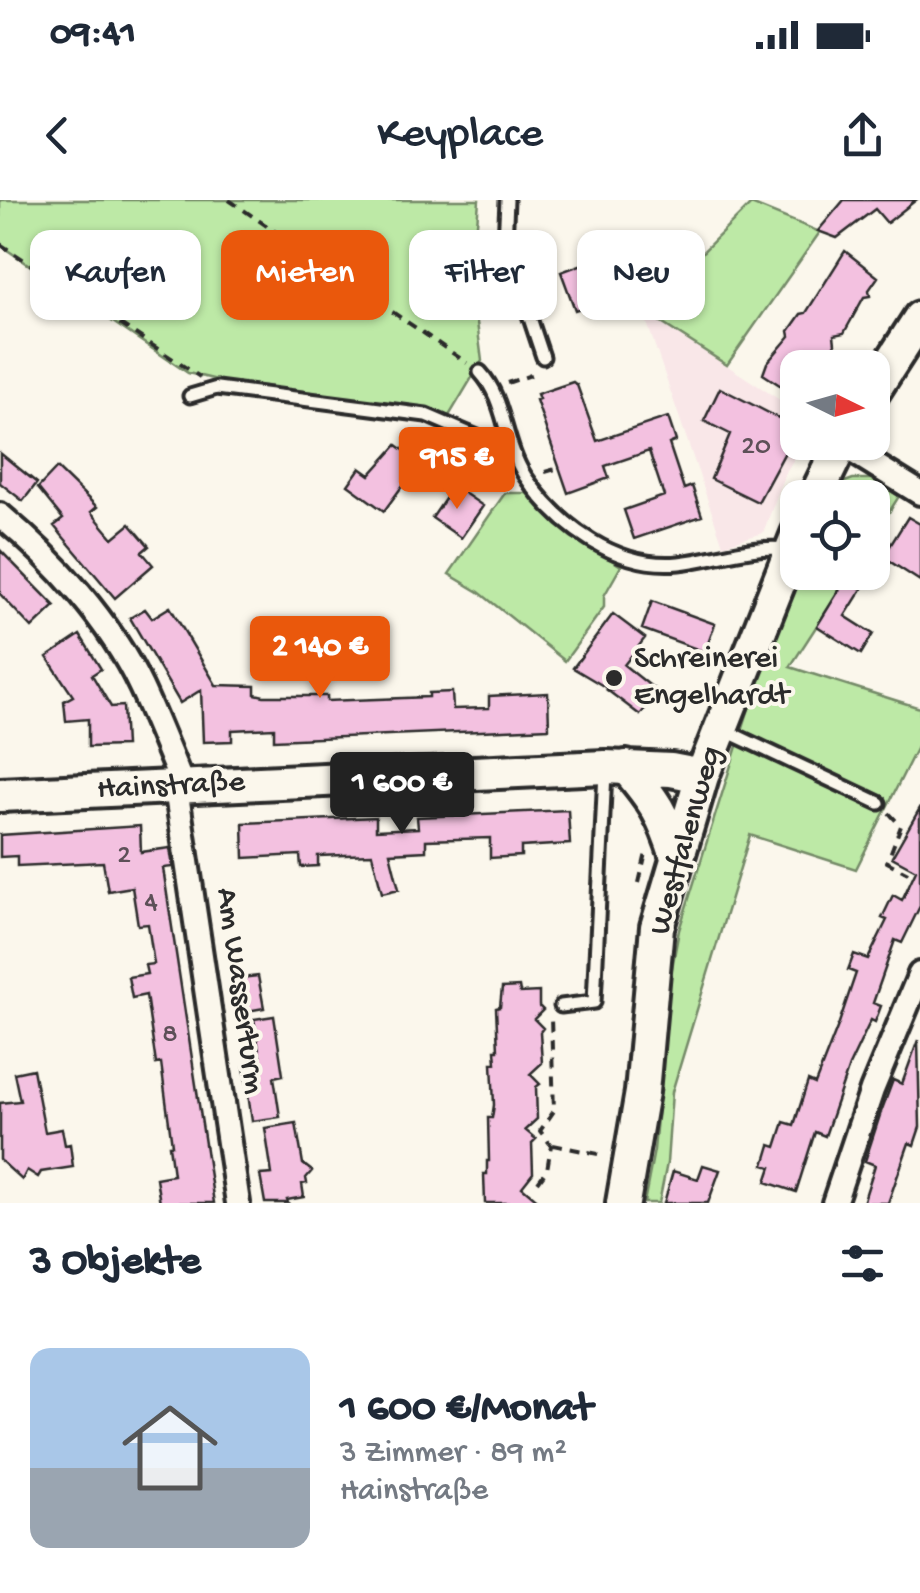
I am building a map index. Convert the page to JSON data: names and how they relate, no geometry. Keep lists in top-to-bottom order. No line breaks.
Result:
{"streets":{"street":["Hainstraße","Westfalenweg","Am Wasserturm"]},"crossings":[["Hainstraße","Westfalenweg"],["Hainstraße","Am Wasserturm"]],"places":["Schreinerei Engelhardt"],"house_numbers":["20","2","4","8"],"north":"right","page":{"status":"09:41","header":"Keyplace","chip":["Kaufen","Mieten","Filter","Neu"],"price":["915 €","2 140 €","1 600 €"],"heading":"3 Objekte","list":[{"name":"1 600 €/Monat","note":"3 Zimmer · 89 m² · Hainstraße"}]}}
